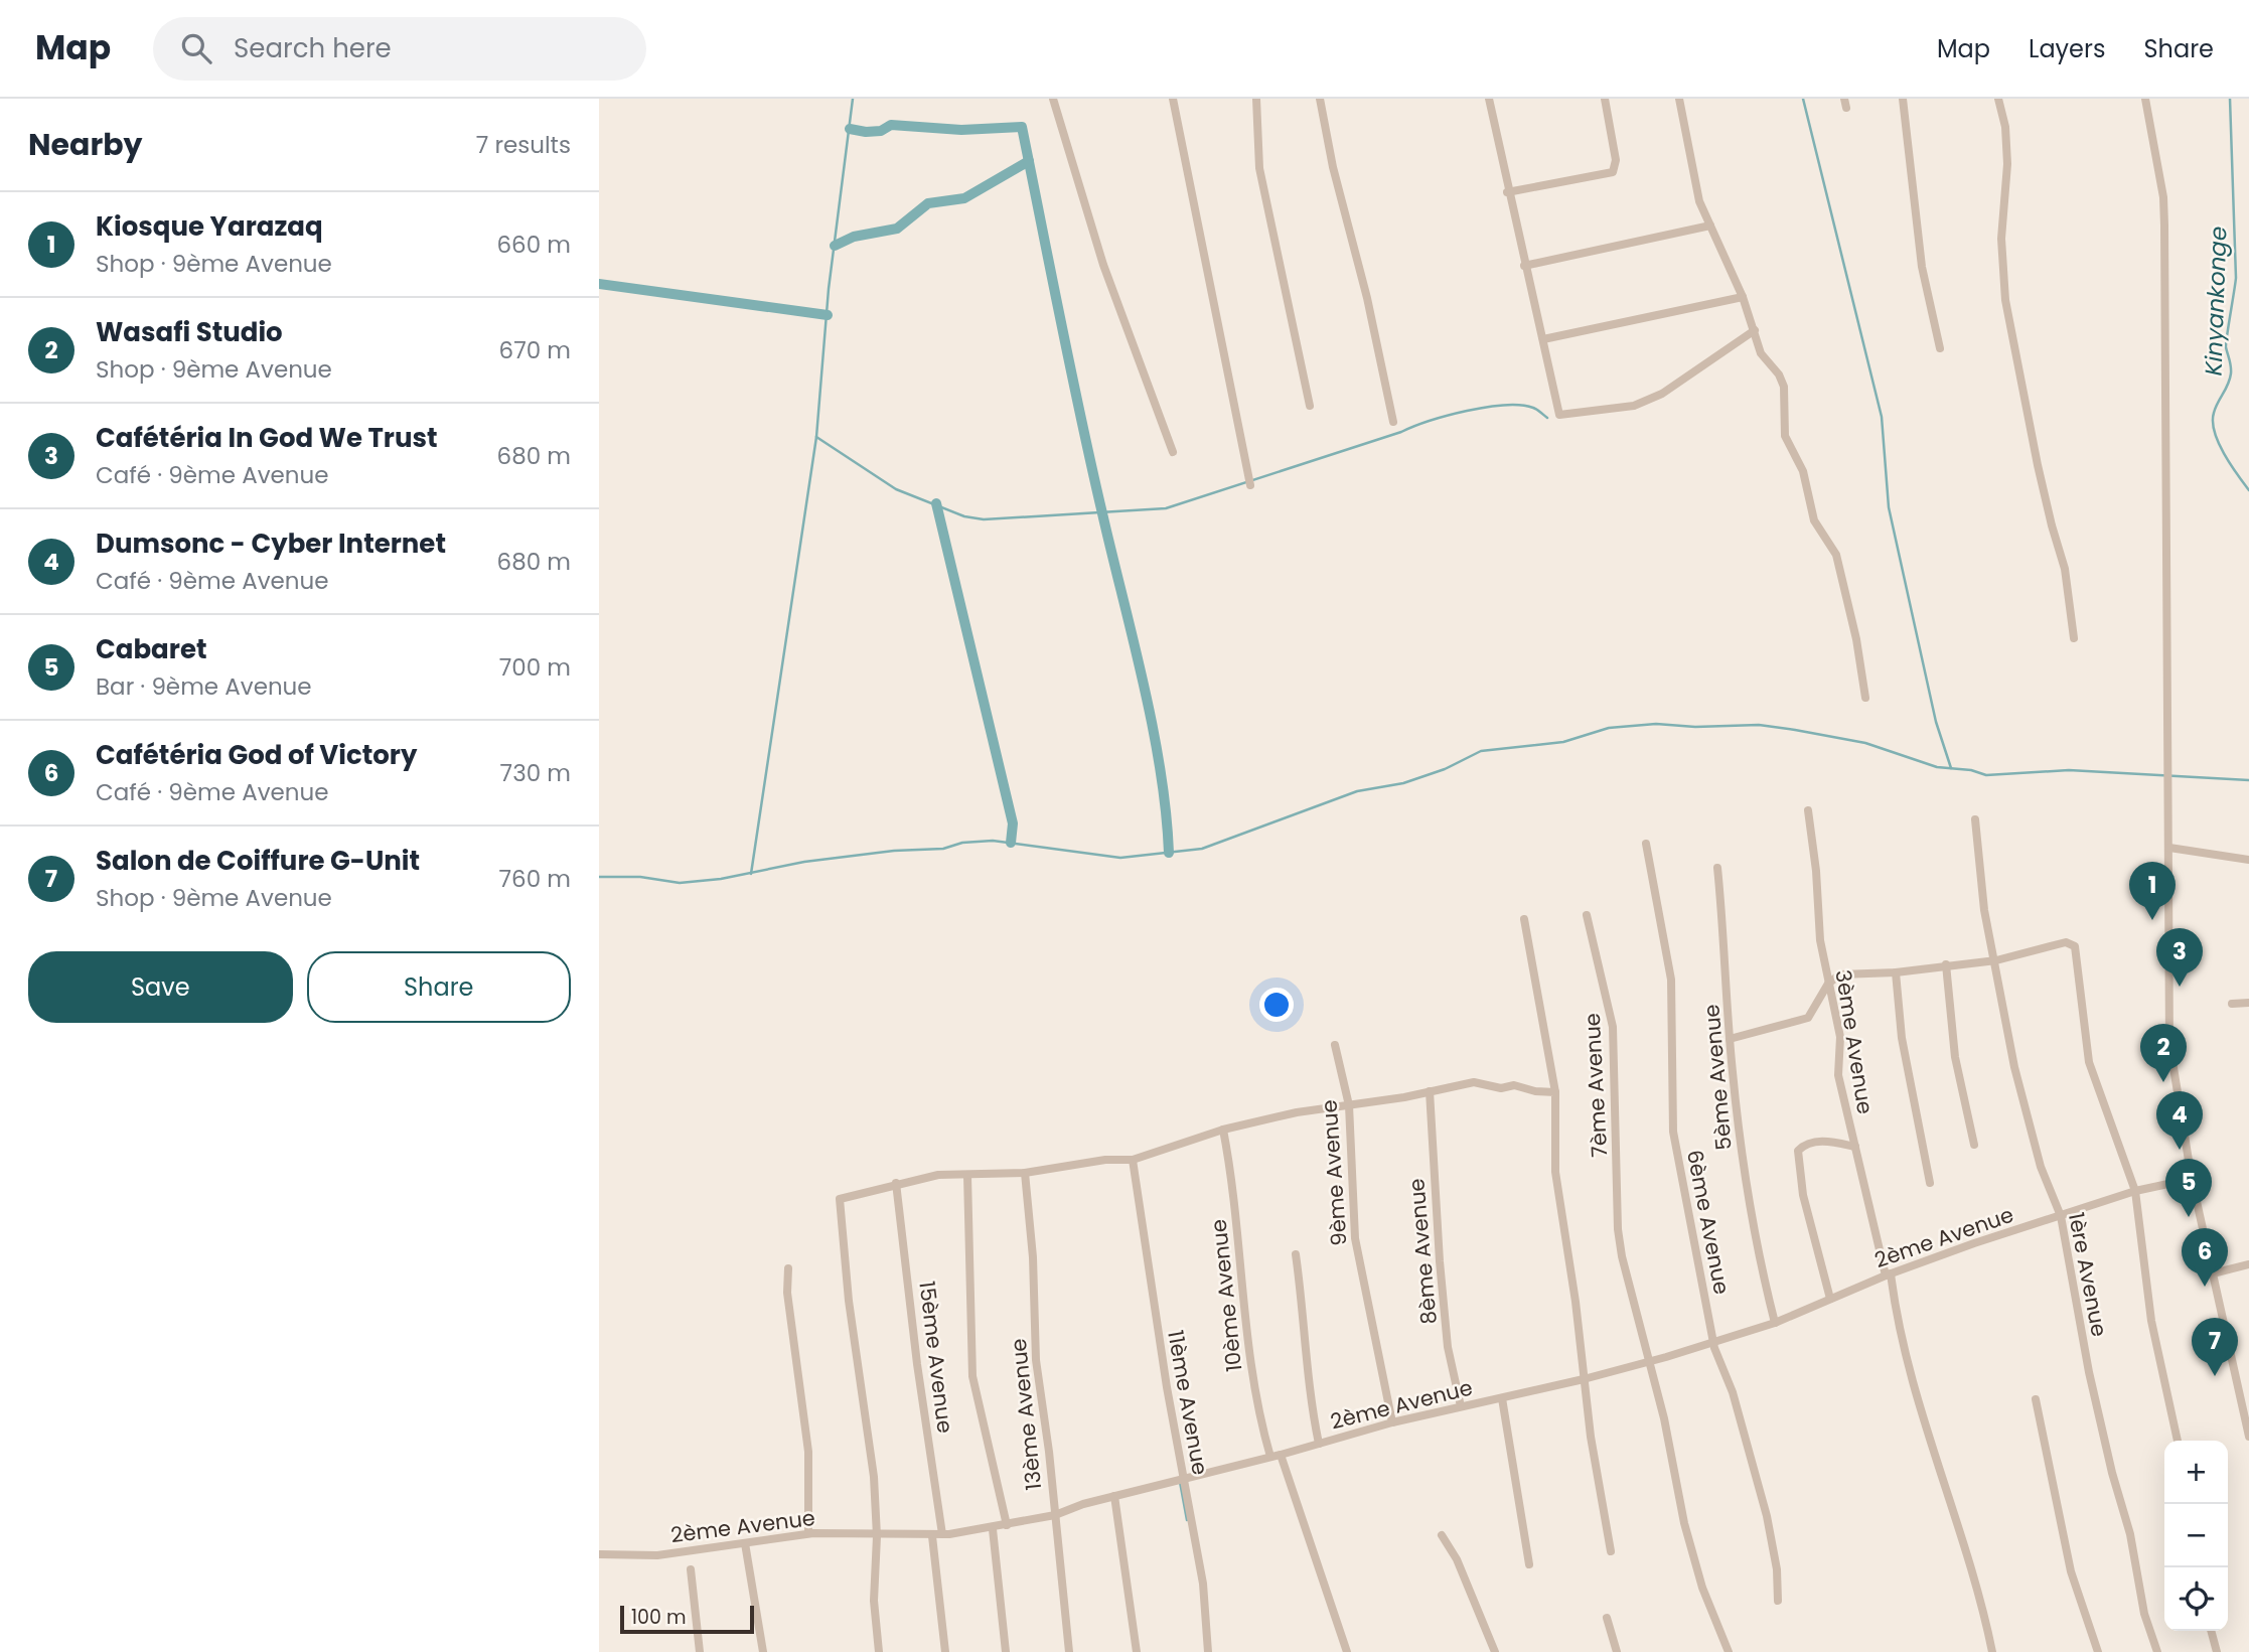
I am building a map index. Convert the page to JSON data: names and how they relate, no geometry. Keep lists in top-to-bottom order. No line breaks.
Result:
{"streets":{"street":["3ème Avenue","5ème Avenue","7ème Avenue","9ème Avenue","6ème Avenue","2ème Avenue","8ème Avenue","1ère Avenue","10ème Avenue","15ème Avenue","11ème Avenue","13ème Avenue"]},"crossings":[["3ème Avenue","2ème Avenue"],["5ème Avenue","2ème Avenue"],["7ème Avenue","2ème Avenue"],["9ème Avenue","2ème Avenue"],["6ème Avenue","2ème Avenue"],["2ème Avenue","8ème Avenue"],["2ème Avenue","1ère Avenue"],["2ème Avenue","10ème Avenue"],["2ème Avenue","15ème Avenue"],["2ème Avenue","11ème Avenue"],["2ème Avenue","13ème Avenue"]],"water":["Kinyankonge"],"scale_bar":"100 m","page":{"header":"Map","search":"Search here","nav":["Map","Layers","Share"],"heading":["Nearby","7 results"],"list":[{"mark":"1","name":"Kiosque Yarazaq","note":"Shop · 9ème Avenue","value":"660 m"},{"mark":"2","name":"Wasafi Studio","note":"Shop · 9ème Avenue","value":"670 m"},{"mark":"3","name":"Cafétéria In God We Trust","note":"Café · 9ème Avenue","value":"680 m"},{"mark":"4","name":"Dumsonc - Cyber Internet","note":"Café · 9ème Avenue","value":"680 m"},{"mark":"5","name":"Cabaret","note":"Bar · 9ème Avenue","value":"700 m"},{"mark":"6","name":"Cafétéria God of Victory","note":"Café · 9ème Avenue","value":"730 m"},{"mark":"7","name":"Salon de Coiffure G-Unit","note":"Shop · 9ème Avenue","value":"760 m"}],"pins":["1","3","2","4","5","6","7"],"buttons":["Save","Share"],"map_buttons":["+","−"],"scale":"100 m"}}
